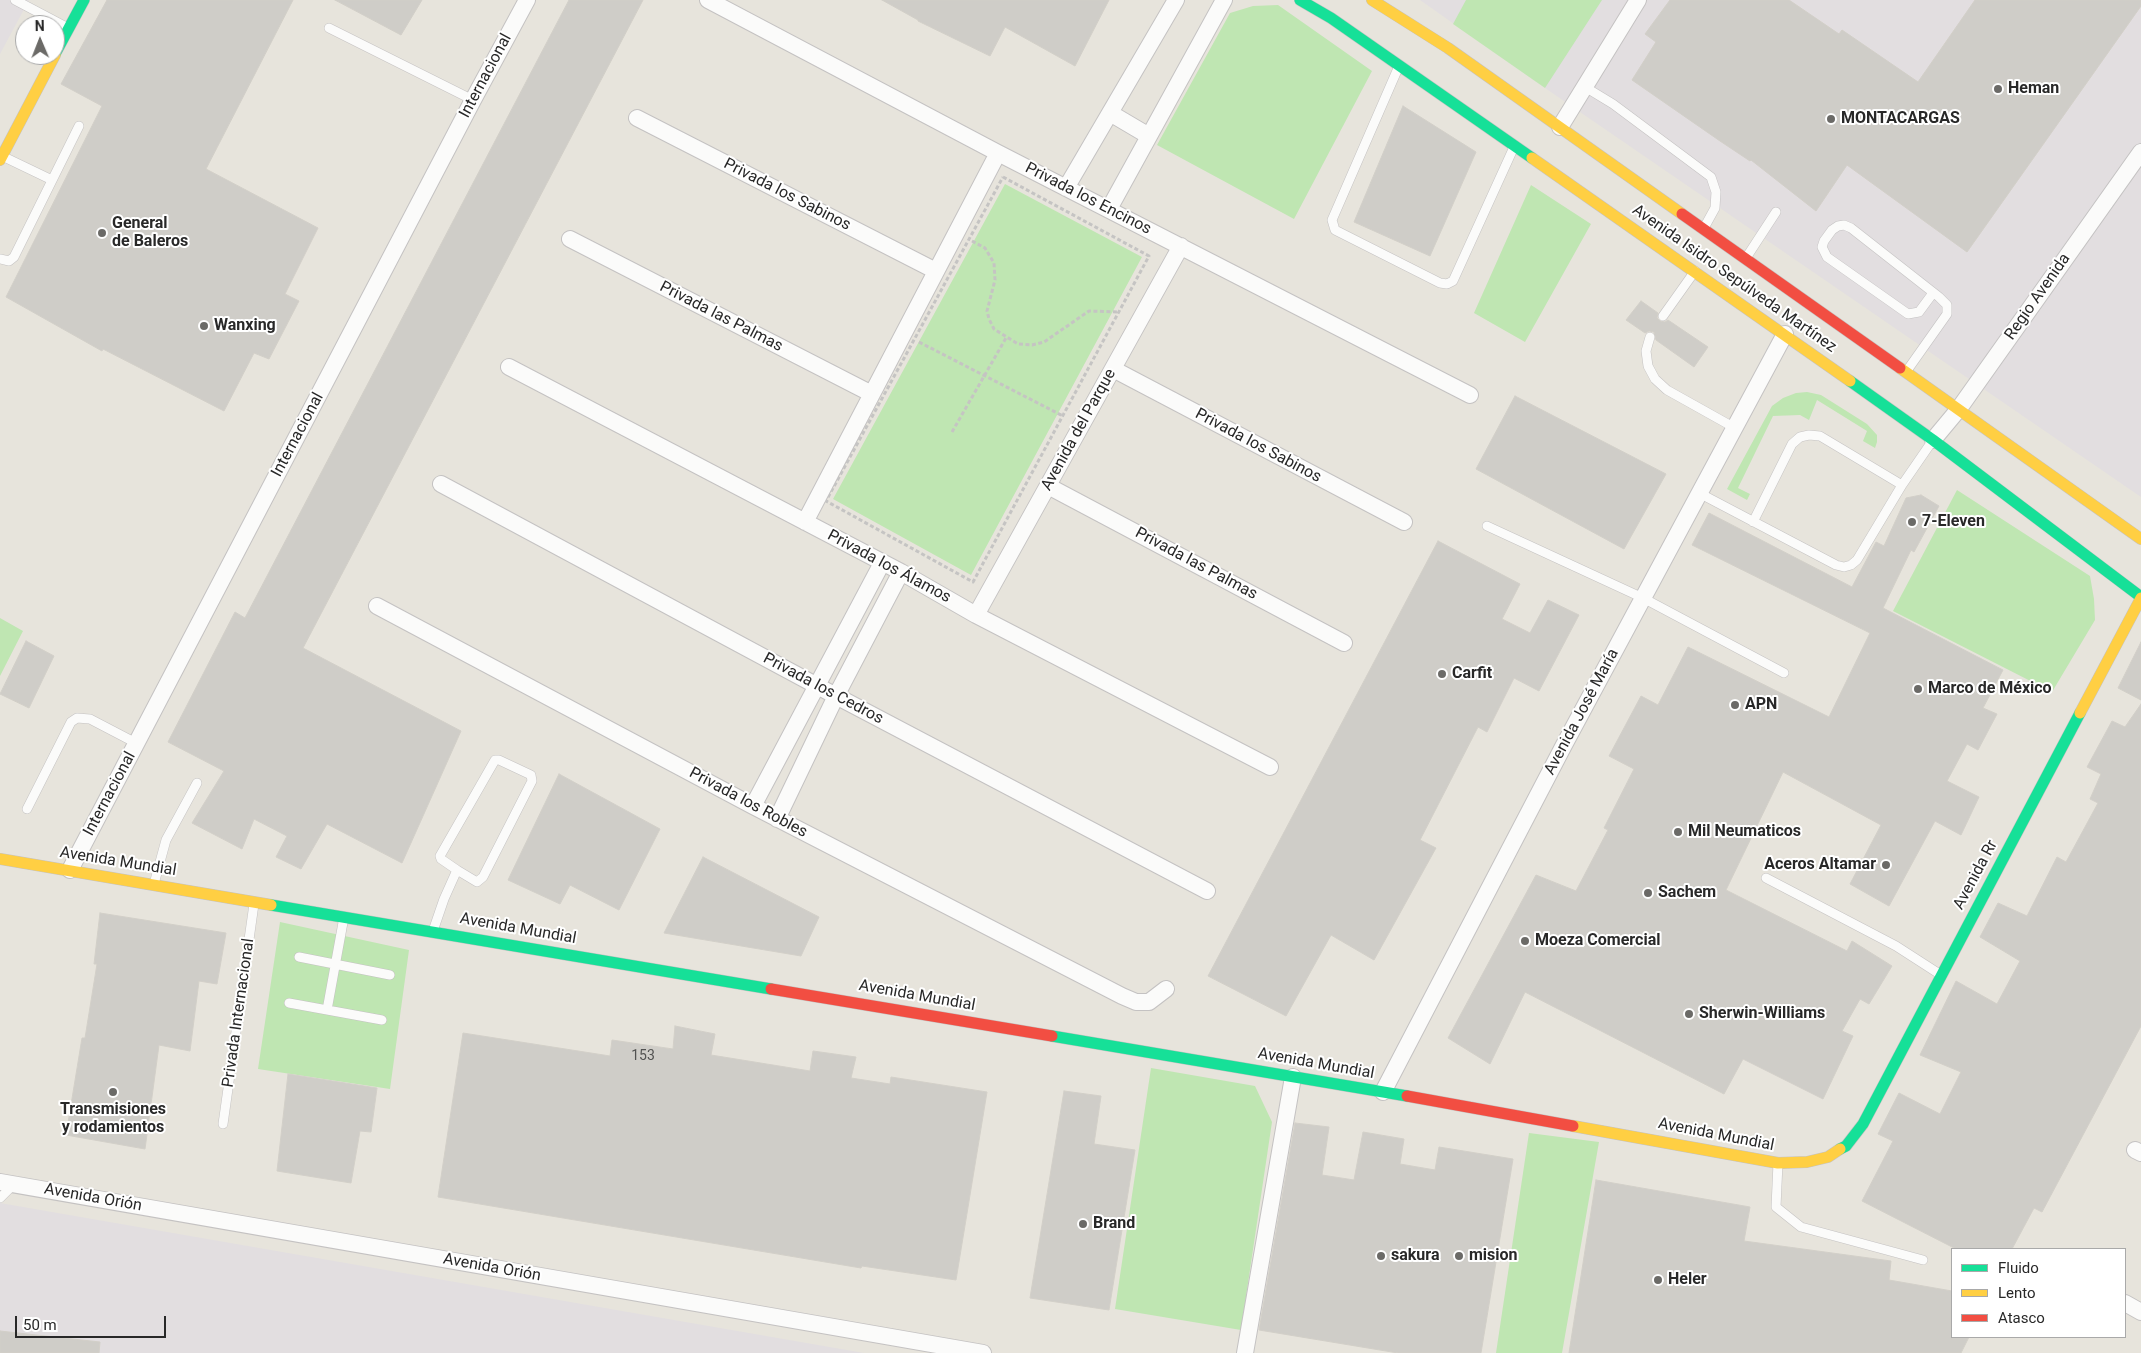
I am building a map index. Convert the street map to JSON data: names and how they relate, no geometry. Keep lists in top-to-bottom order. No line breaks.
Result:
{"streets":{"street":["Internacional","Privada los Sabinos","Privada los Encinos","Avenida Isidro Sepúlveda Martínez","Regio Avenida","Privada las Palmas","Avenida del Parque","Privada los Álamos","Privada los Cedros","Avenida José María","Privada los Robles","Avenida Mundial","Avenida Rr","Avenida Orión"],"lane":["Privada Internacional"]},"crossings":[["Internacional","Avenida Mundial"],["Privada los Sabinos","Avenida del Parque"],["Privada los Encinos","Avenida del Parque"],["Avenida Isidro Sepúlveda Martínez","Regio Avenida"],["Avenida Isidro Sepúlveda Martínez","Avenida José María"],["Avenida Isidro Sepúlveda Martínez","Avenida Rr"],["Privada las Palmas","Avenida del Parque"],["Avenida del Parque","Privada los Álamos"],["Avenida José María","Avenida Mundial"],["Avenida Mundial","Avenida Rr"],["Avenida Mundial","Privada Internacional"]],"places":["Heman","MONTACARGAS","General de Baleros","Wanxing","7-Eleven","Carfit","Marco de México","APN","Mil Neumaticos","Aceros Altamar","Sachem","Moeza Comercial","Sherwin-Williams","Transmisiones y rodamientos","Brand","sakura","mision","Heler"],"house_numbers":["153"],"legend":["Fluido","Lento","Atasco"],"scale_bar":"50 m","north":"top"}
